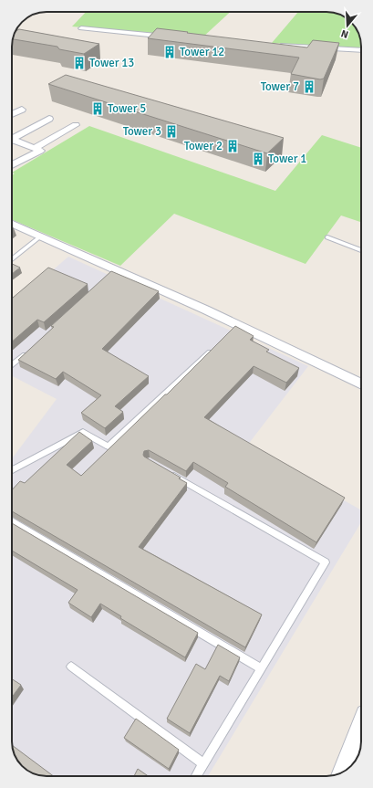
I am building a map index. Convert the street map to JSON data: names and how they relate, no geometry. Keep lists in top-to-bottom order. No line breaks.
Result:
{"places":{"building":["Tower 12","Tower 13","Tower 7","Tower 5","Tower 3","Tower 2","Tower 1"]},"north":"bottom"}
